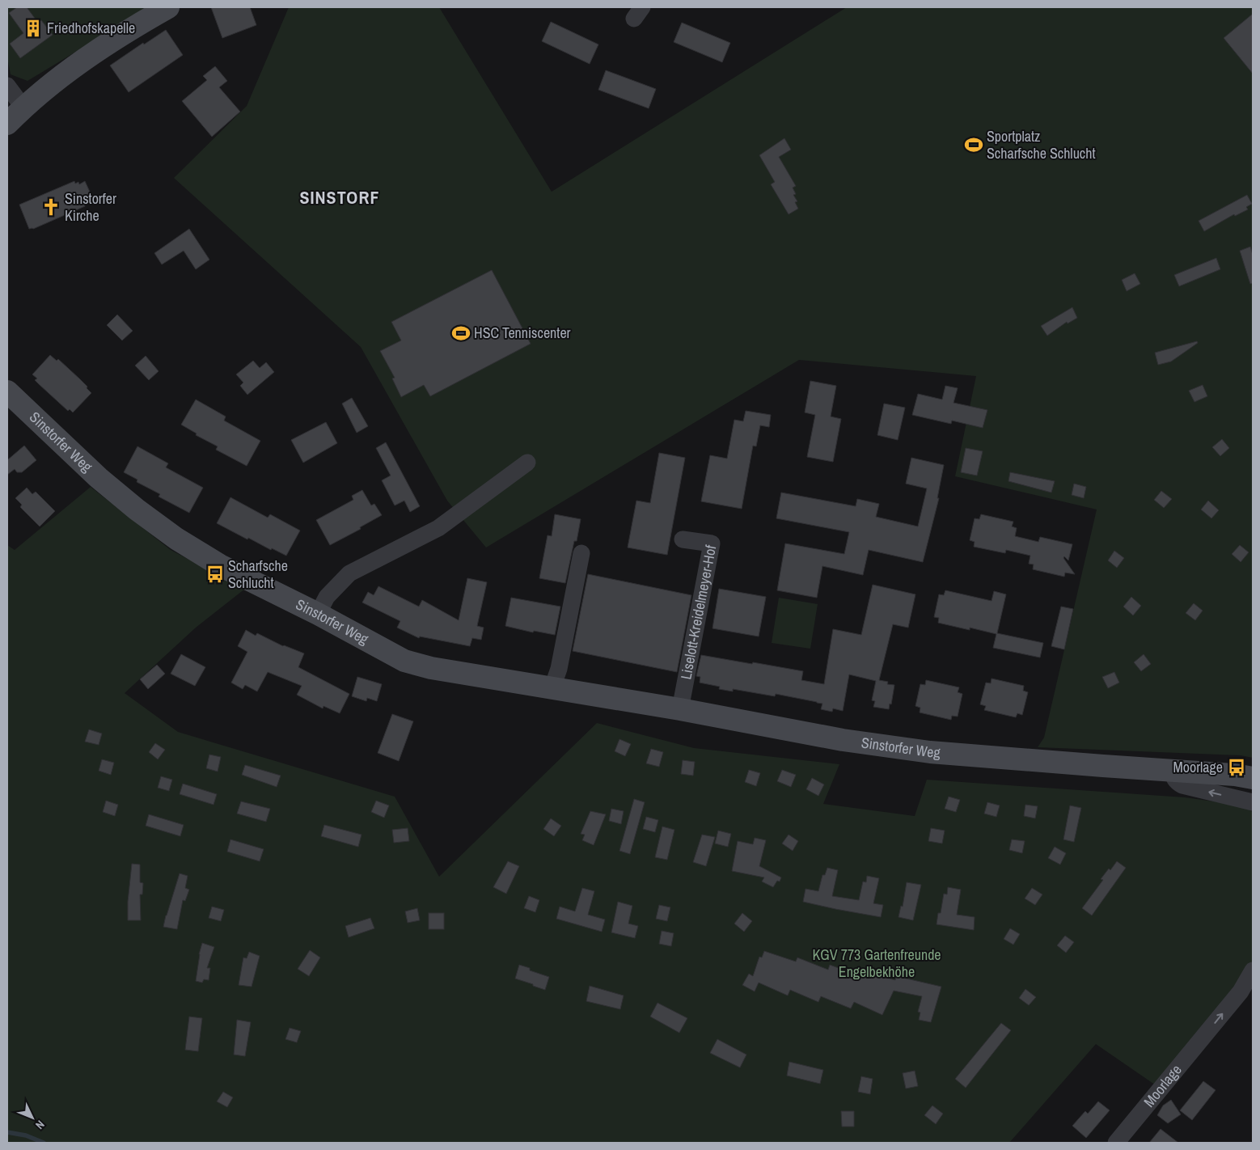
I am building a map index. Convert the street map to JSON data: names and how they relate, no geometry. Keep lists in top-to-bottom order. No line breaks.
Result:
{"streets":{"street":["Sinstorfer Weg","Liselott-Kreidelmeyer-Hof","Moorlage"]},"crossings":[["Sinstorfer Weg","Liselott-Kreidelmeyer-Hof"]],"one_way":["Moorlage"],"districts":["SINSTORF"],"parks":["KGV 773 Gartenfreunde Engelbekhöhe"],"places":{"building":["Friedhofskapelle"],"sports":["Sportplatz Scharfsche Schlucht","HSC Tenniscenter"],"church":["Sinstorfer Kirche"],"bus stop":["Scharfsche Schlucht","Moorlage"]},"north":"bottom right"}
